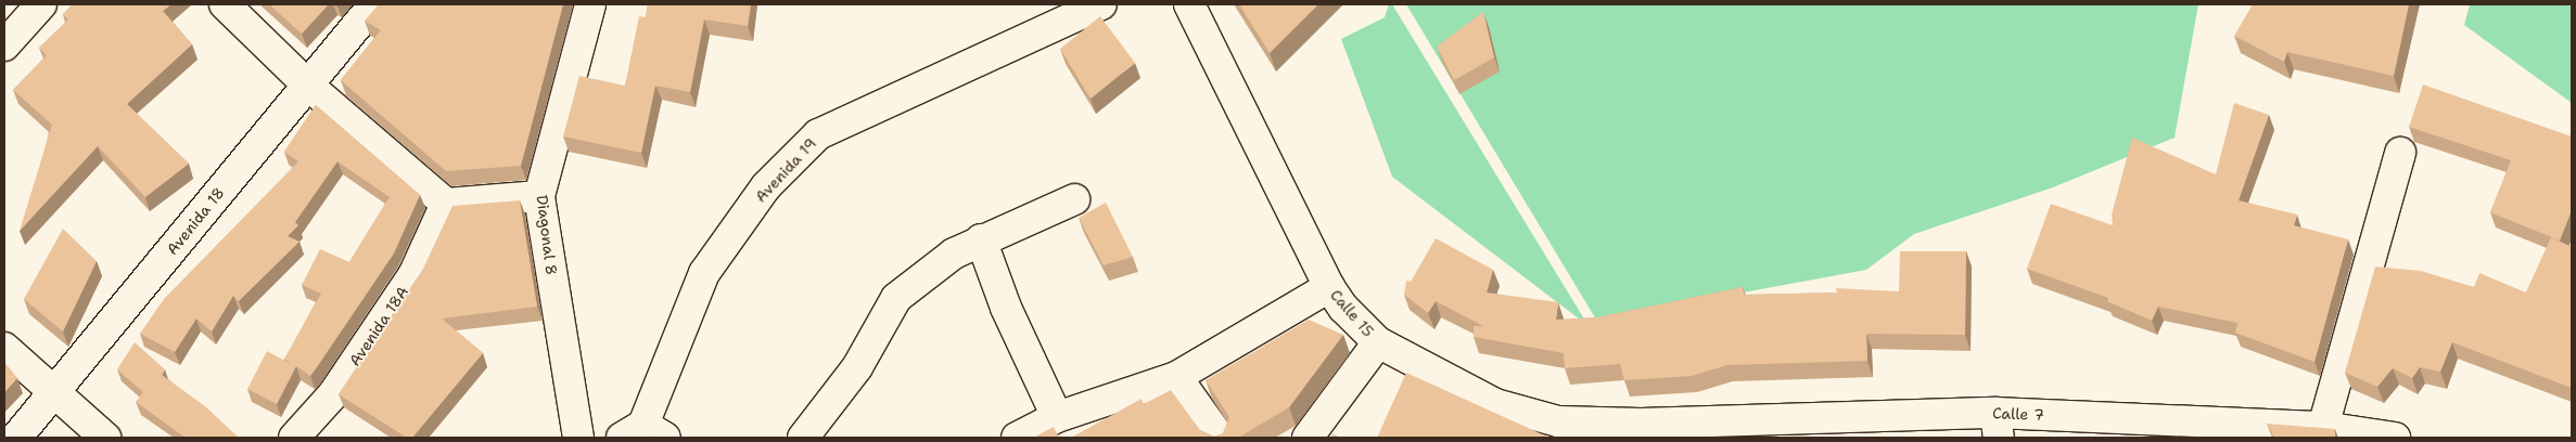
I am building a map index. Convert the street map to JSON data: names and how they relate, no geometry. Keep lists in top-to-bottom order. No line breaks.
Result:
{"streets":{"street":["Avenida 19","Avenida 18","Diagonal 8","Calle 15","Avenida 18A","Calle 7"]},"crossings":[["Calle 15","Calle 7"]]}
